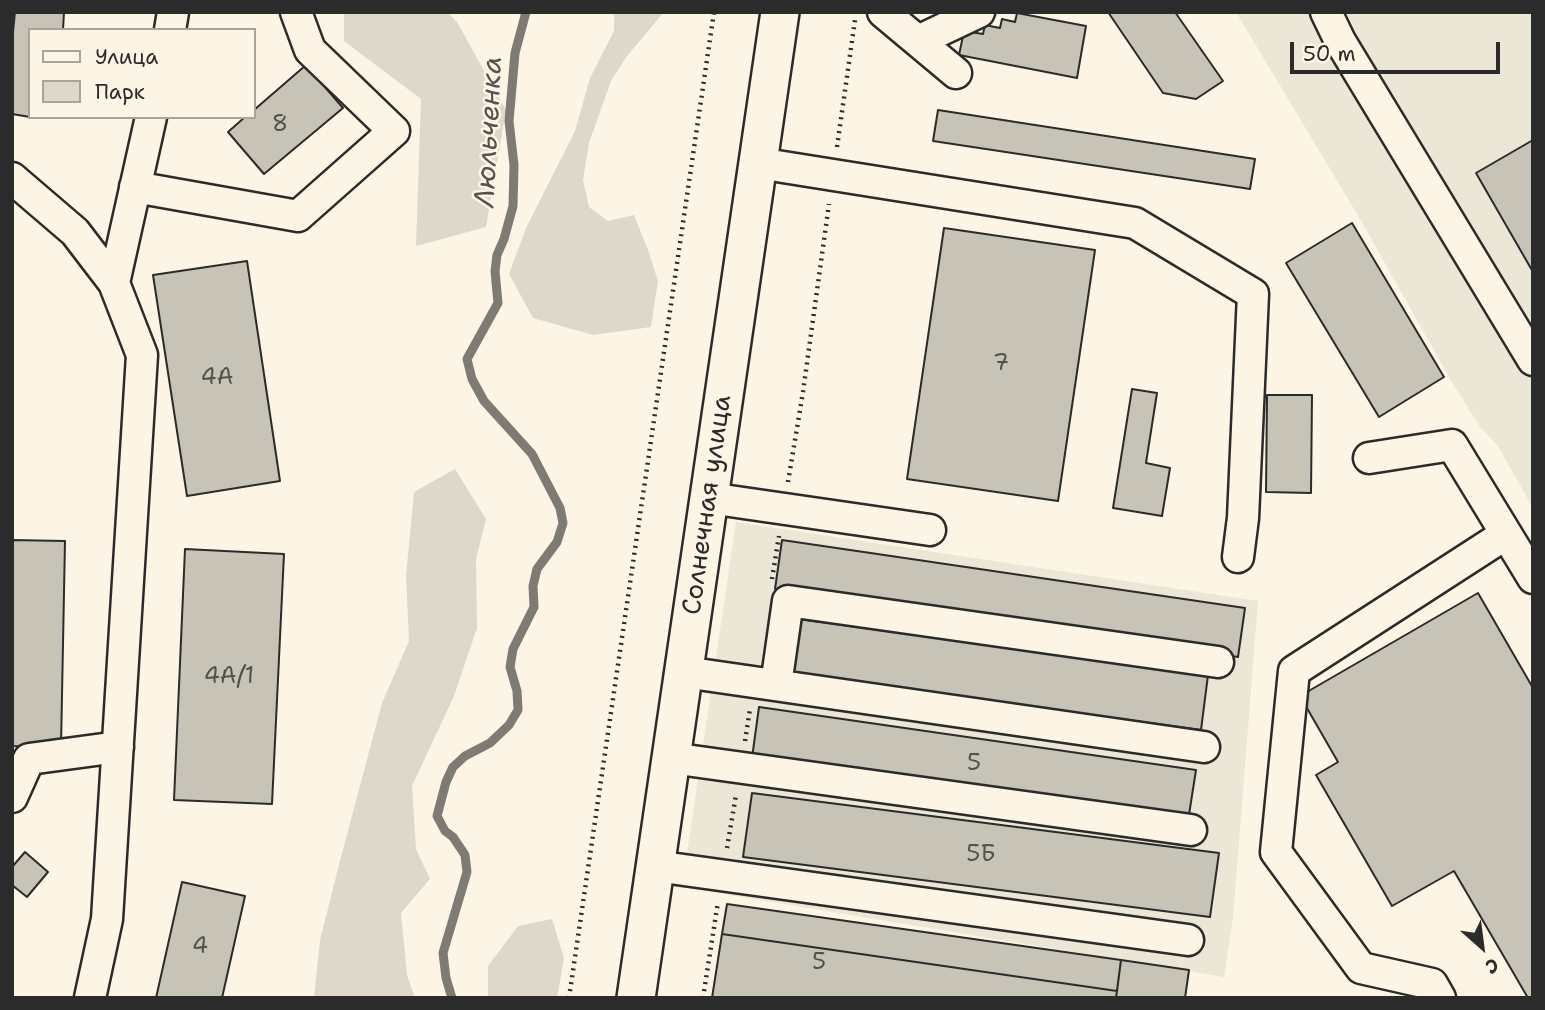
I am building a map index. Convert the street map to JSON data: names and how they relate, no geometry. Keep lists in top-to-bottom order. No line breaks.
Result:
{"streets":{"main road":["Солнечная улица"]},"water":["Люльченка"],"house_numbers":["8","7","4А","4А/1","5","5Б","4","5"],"legend":["Улица","Парк"],"scale_bar":"50 m","north":"bottom right"}
